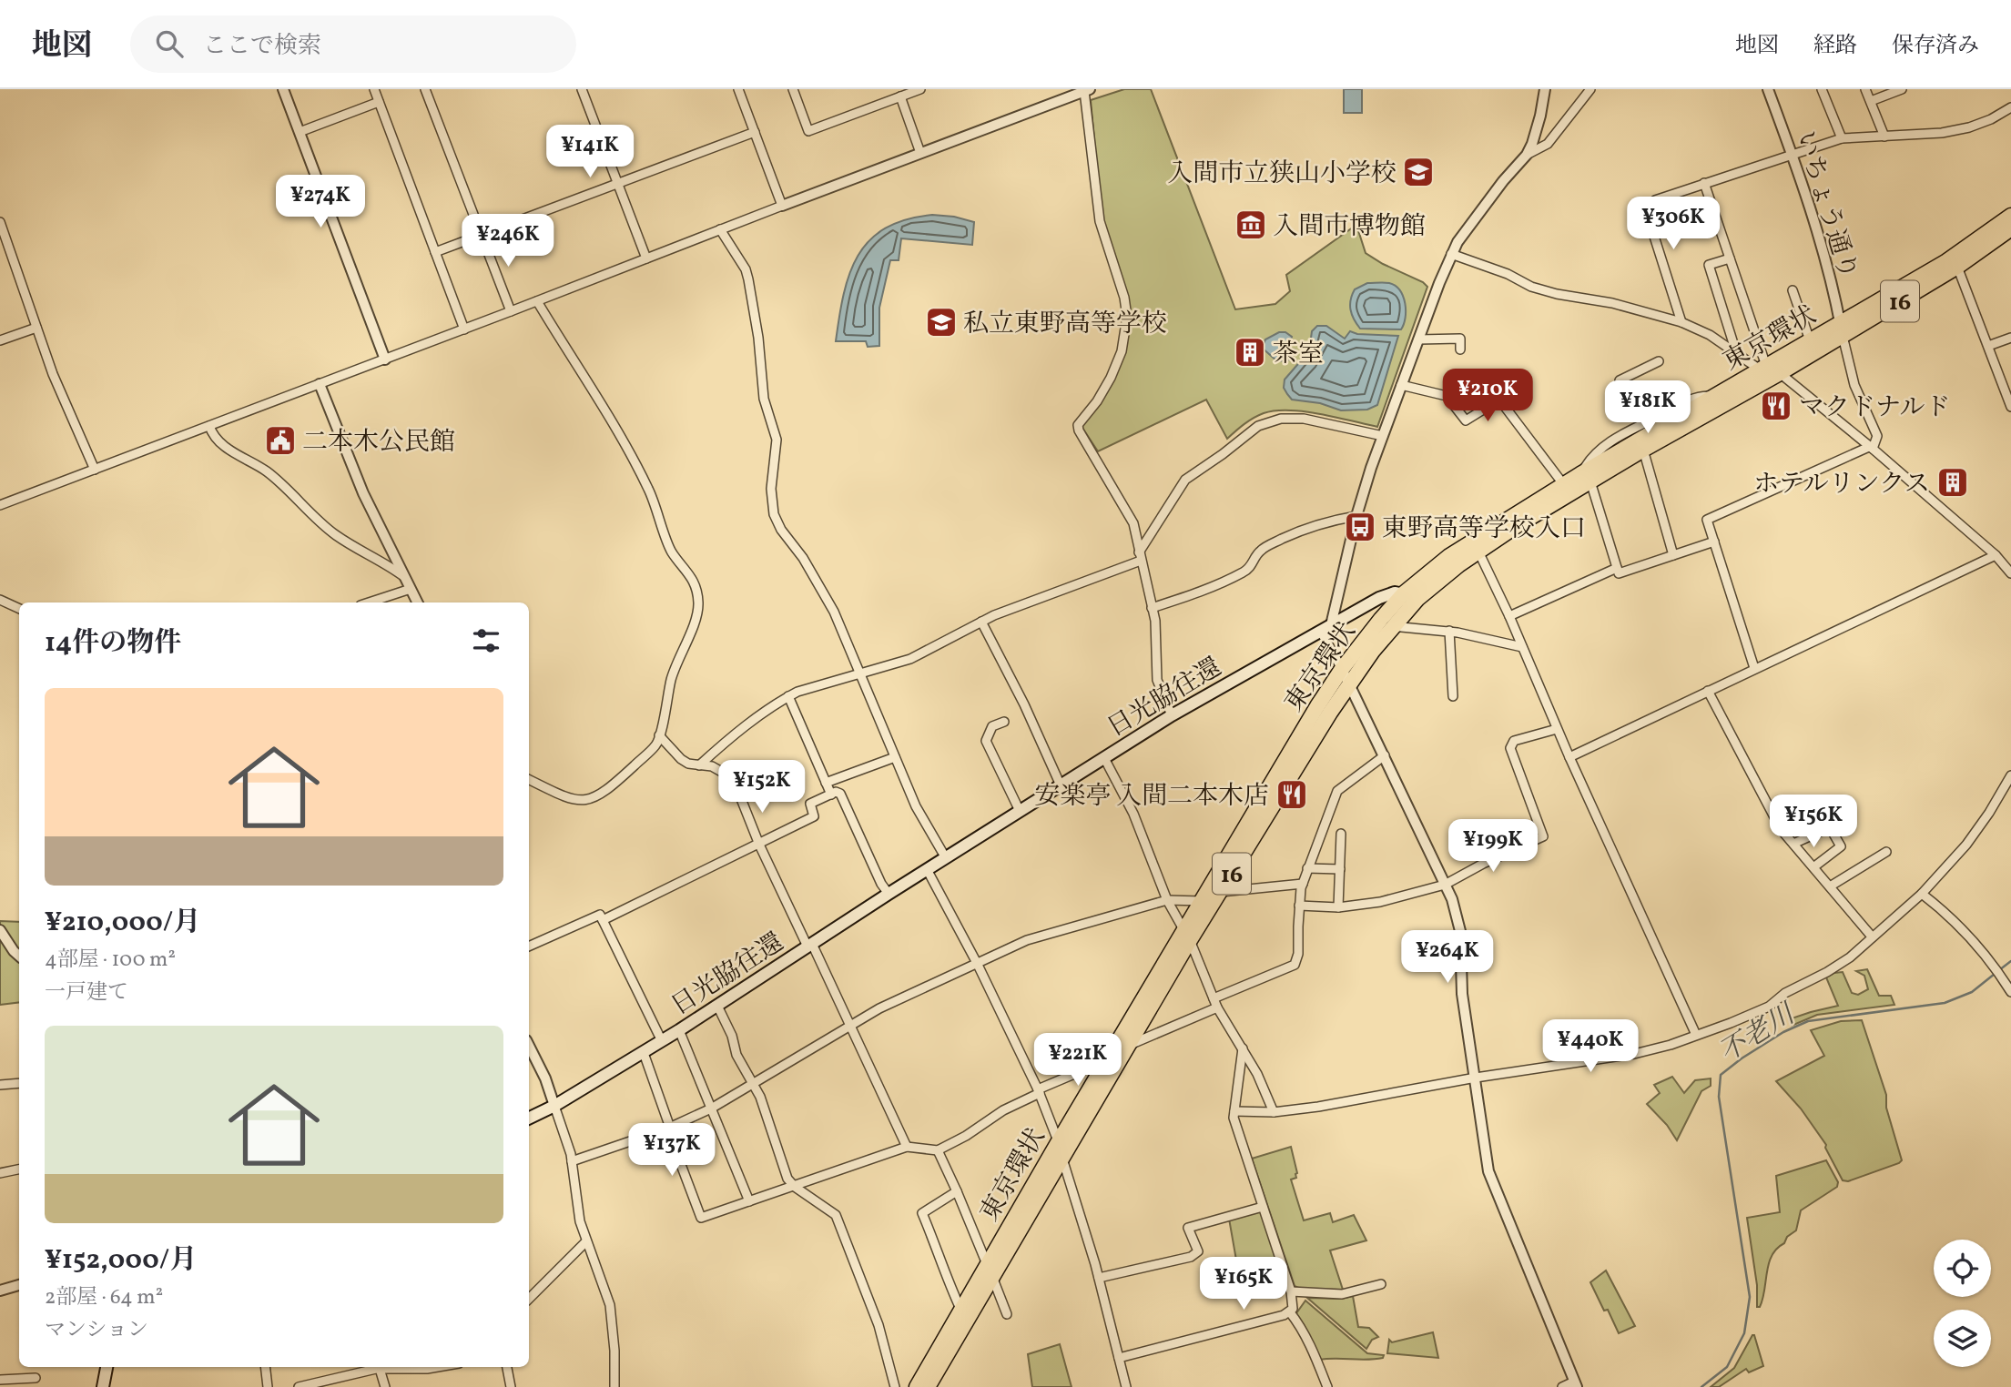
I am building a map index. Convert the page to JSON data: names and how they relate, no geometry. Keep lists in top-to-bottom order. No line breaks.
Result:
{"streets":{"highway":["16","東京環状"],"main road":["日光脇往還"],"street":["いちょう通り"]},"crossings":[["いちょう通り","東京環状"],["東京環状","日光脇往還"]],"water":["不老川"],"places":{"school or university":["入間市立狭山小学校","私立東野高等学校"],"museum":["入間市博物館"],"building":["茶室","ホテルリンクス"],"restaurant":["マクドナルド","安楽亭 入間二本木店"],"public building":["二本木公民館"],"bus stop":["東野高等学校入口"]},"page":{"header":"地図","search":"ここで検索","nav":["地図","経路","保存済み"],"price":["¥141K","¥274K","¥306K","¥246K","¥210K","¥181K","¥152K","¥156K","¥199K","¥264K","¥440K","¥221K","¥137K","¥165K"],"heading":"14件の物件","list":[{"name":"¥210,000/月","note":"4部屋 · 100 m² · 一戸建て"},{"name":"¥152,000/月","note":"2部屋 · 64 m² · マンション"}]}}
